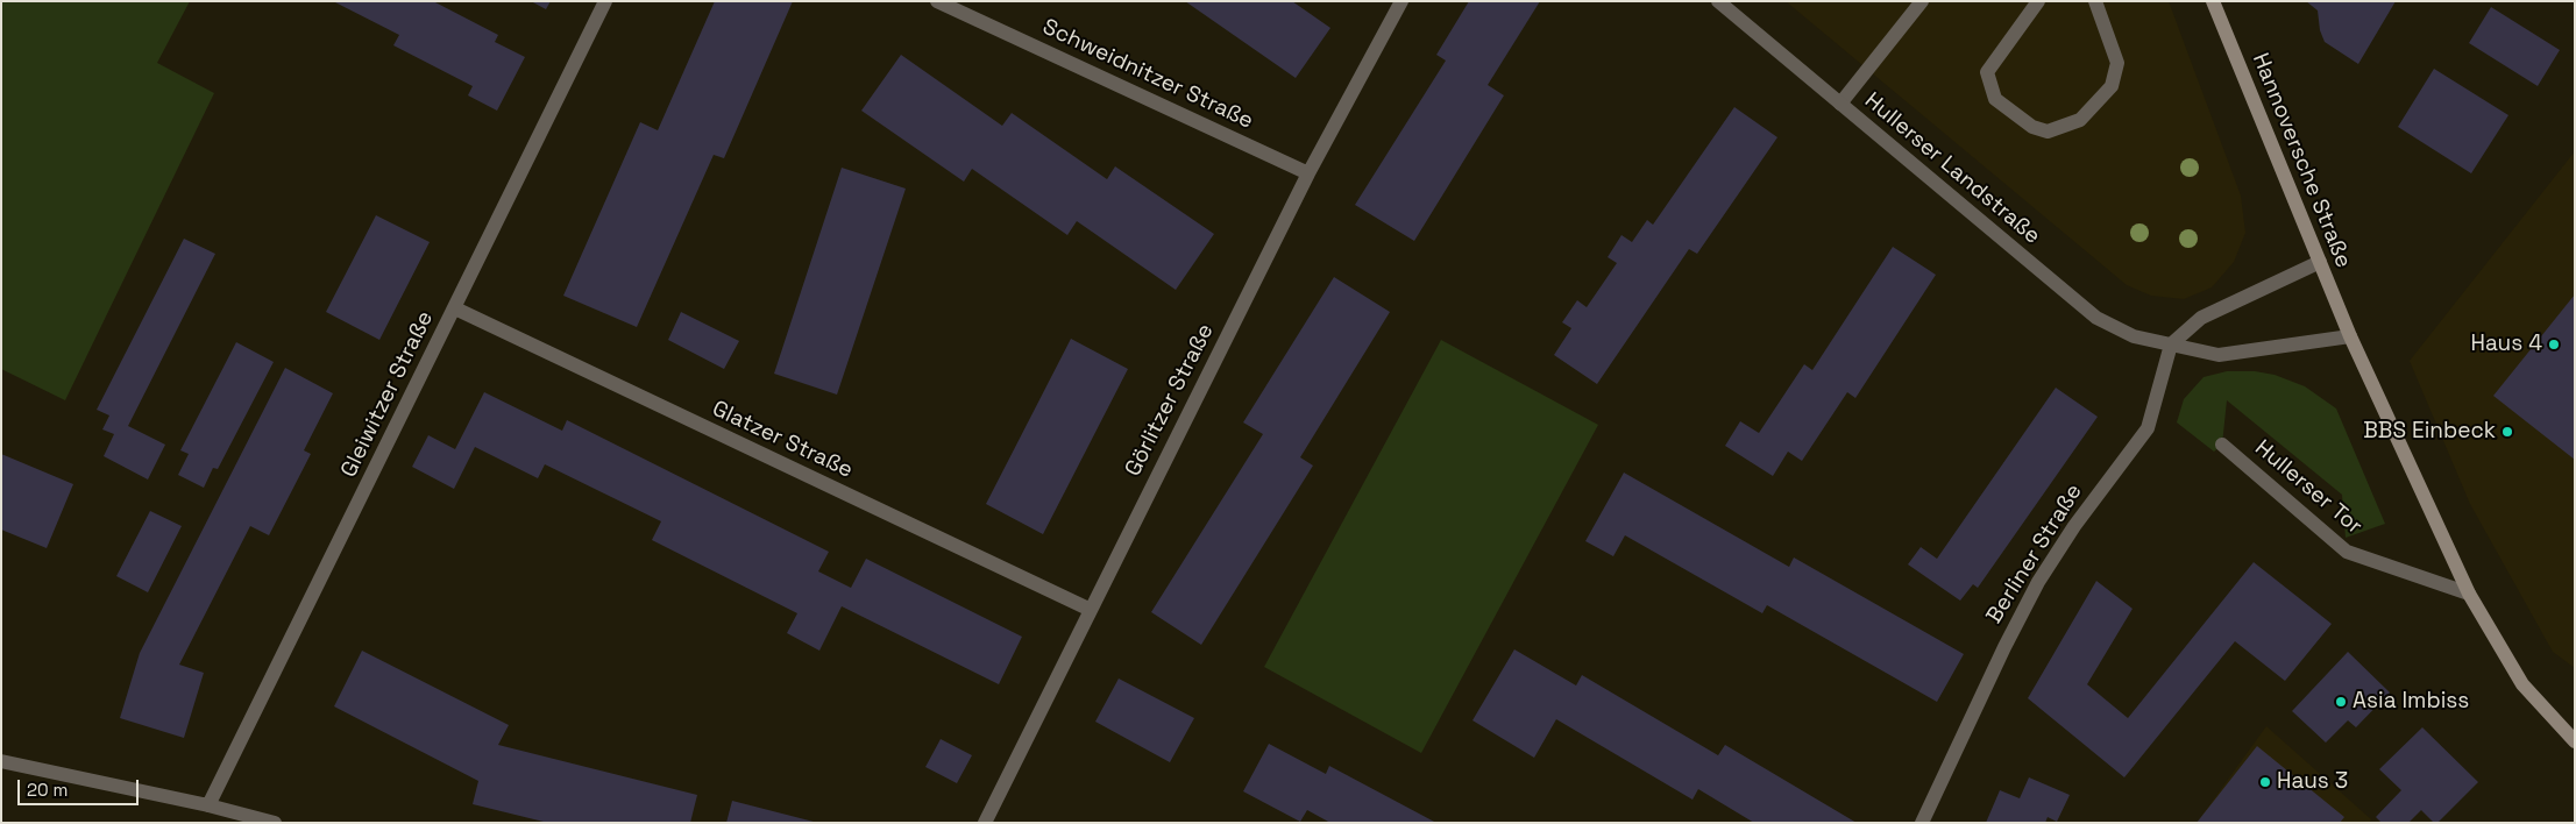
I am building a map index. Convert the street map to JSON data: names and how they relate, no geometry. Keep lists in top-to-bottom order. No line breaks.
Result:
{"streets":{"main road":["Hannoversche Straße"],"street":["Schweidnitzer Straße","Hullerser Landstraße","Gleiwitzer Straße","Görlitzer Straße","Glatzer Straße","Hullerser Tor","Berliner Straße"]},"crossings":[["Schweidnitzer Straße","Görlitzer Straße"],["Hannoversche Straße","Hullerser Landstraße"],["Hullerser Landstraße","Berliner Straße"],["Gleiwitzer Straße","Glatzer Straße"],["Görlitzer Straße","Glatzer Straße"]],"places":["Haus 4","BBS Einbeck","Asia Imbiss","Haus 3"],"scale_bar":"20 m"}
